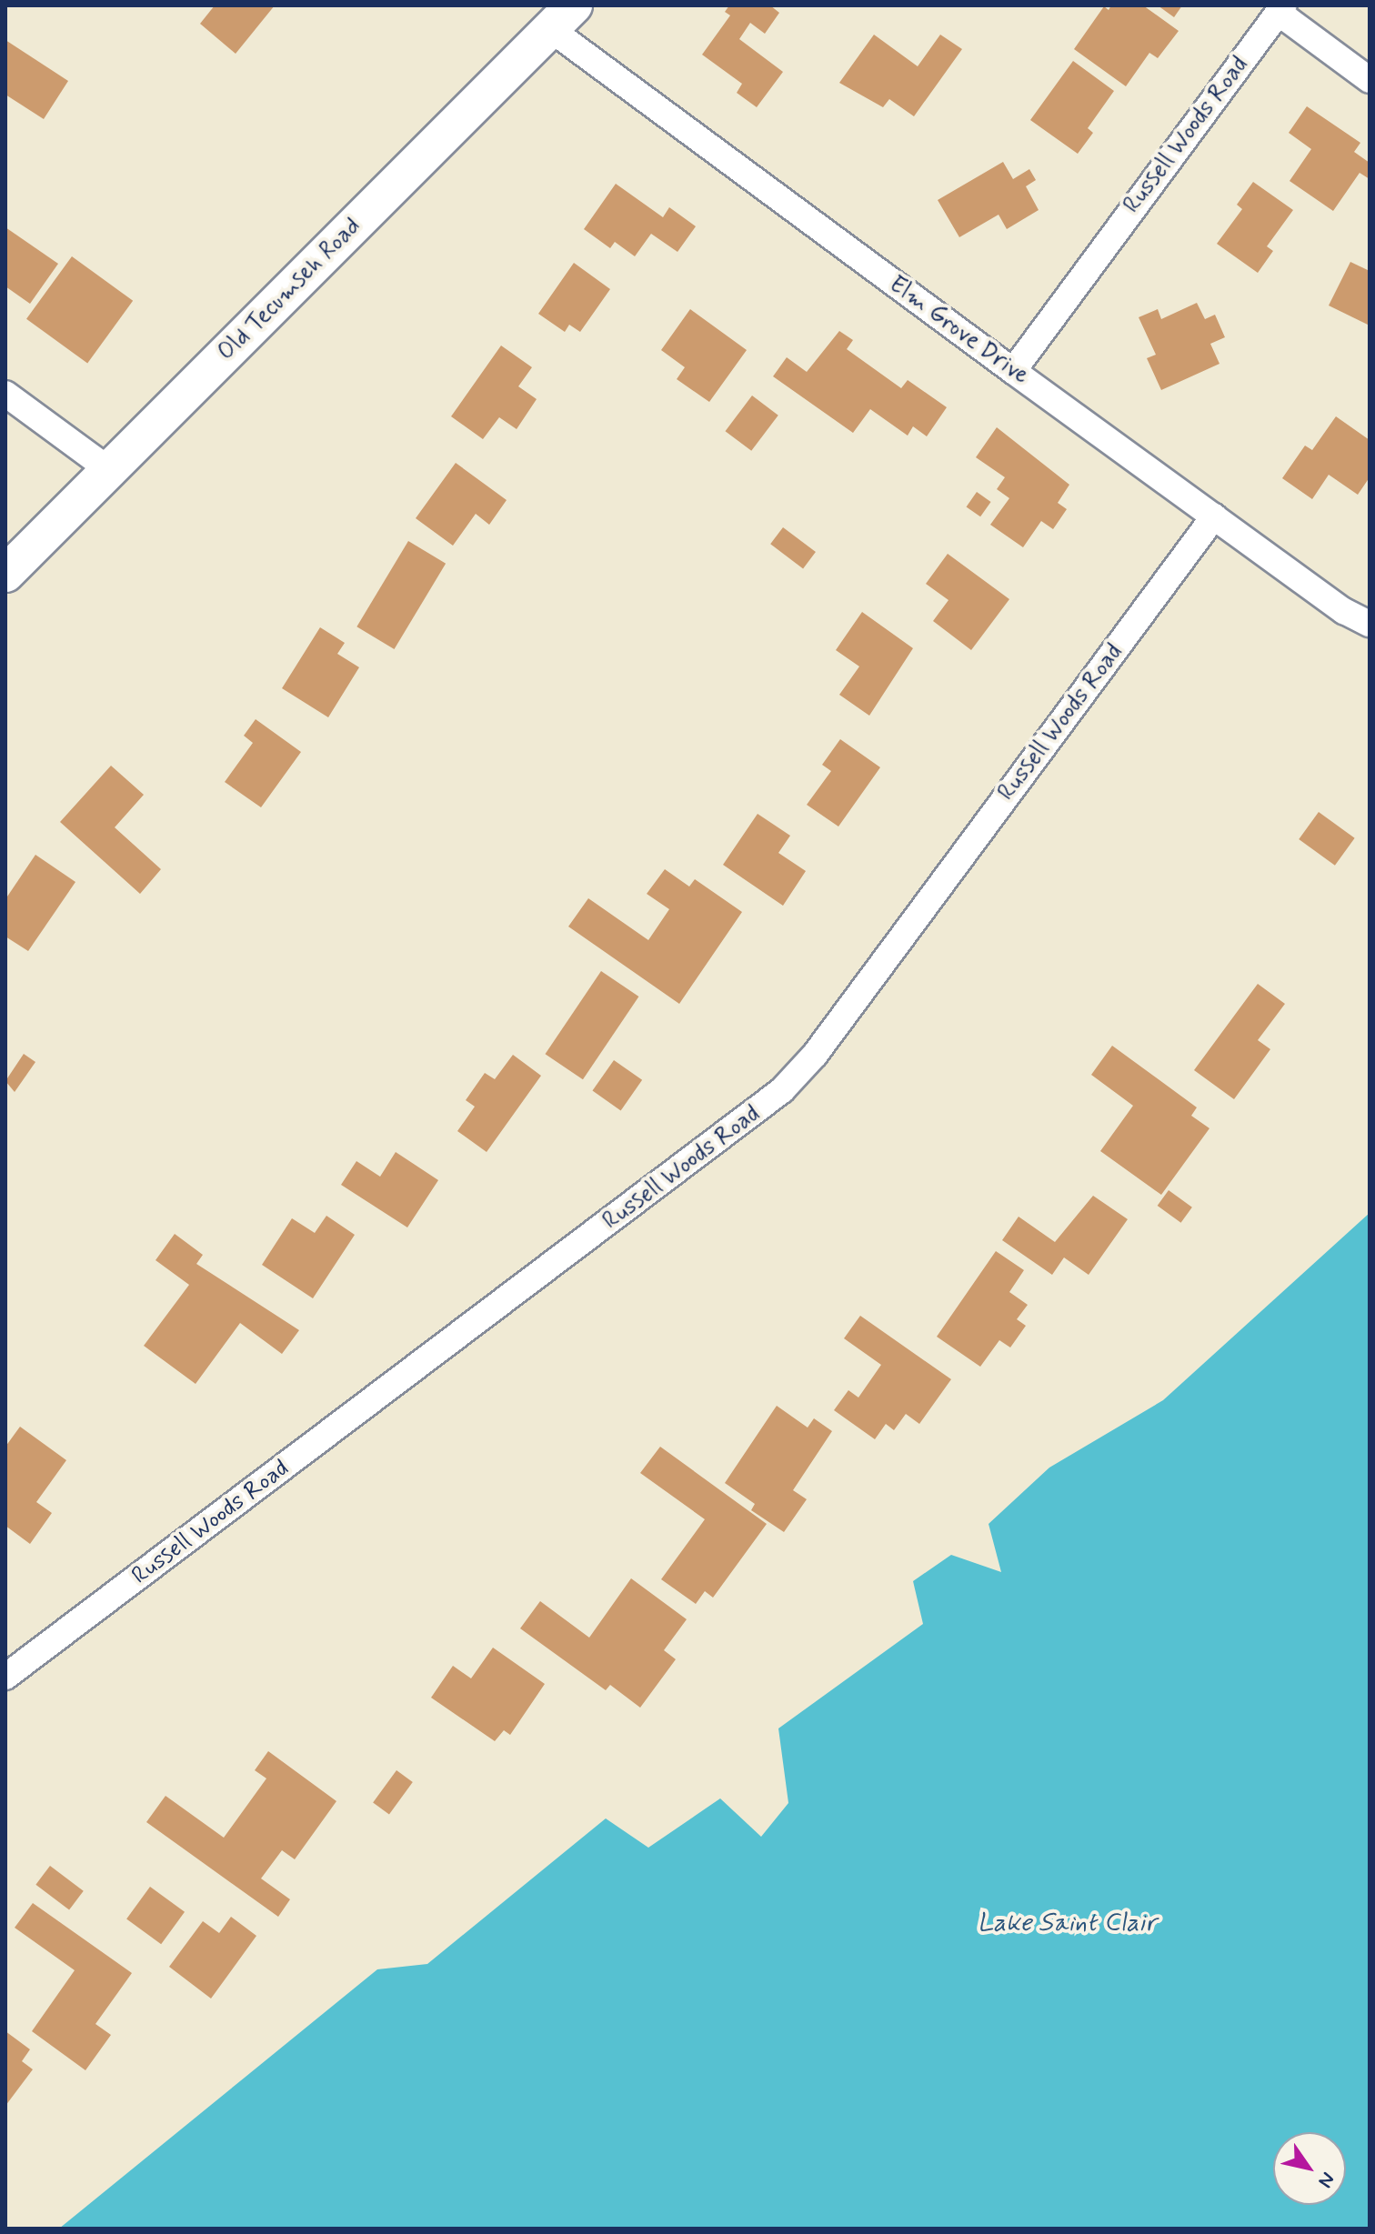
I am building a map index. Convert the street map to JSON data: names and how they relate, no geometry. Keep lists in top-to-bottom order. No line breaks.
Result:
{"streets":{"main road":["Old Tecumseh Road"],"street":["Russell Woods Road","Elm Grove Drive"]},"crossings":[["Russell Woods Road","Elm Grove Drive"],["Old Tecumseh Road","Elm Grove Drive"]],"water":["Lake Saint Clair"],"north":"bottom right"}
